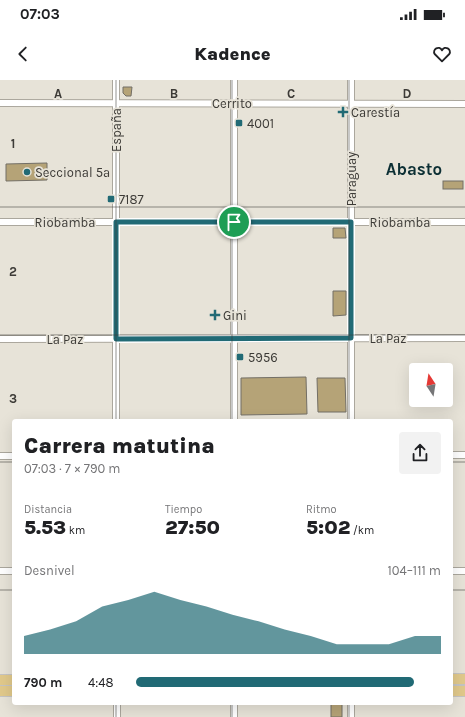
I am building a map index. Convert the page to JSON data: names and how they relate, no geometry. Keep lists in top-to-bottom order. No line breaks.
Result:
{"streets":{"street":["Cerrito","España","Paraguay","Riobamba","La Paz"]},"crossings":[["Cerrito","España"],["Cerrito","Paraguay"],["España","Riobamba"],["España","La Paz"],["Paraguay","Riobamba"],["Paraguay","La Paz"]],"districts":["Abasto"],"places":{"health":["Carestía","Gini"],"transit":["4001","7187","5956"],"other":["Seccional 5ª"]},"north":"top","page":{"status":"07:03","header":"Kadence","heading":["Carrera matutina","07:03 · 7 × 790 m"],"stats":[["Distancia","5.53 km"],["Tiempo","27:50"],["Ritmo","5:02 /km"]],"chart":["Desnivel","104–111 m"],"list":[{"name":"790 m","note":"4:48"}]},"grid":{"columns":["A","B","C","D"],"rows":["1","2","3"]}}
